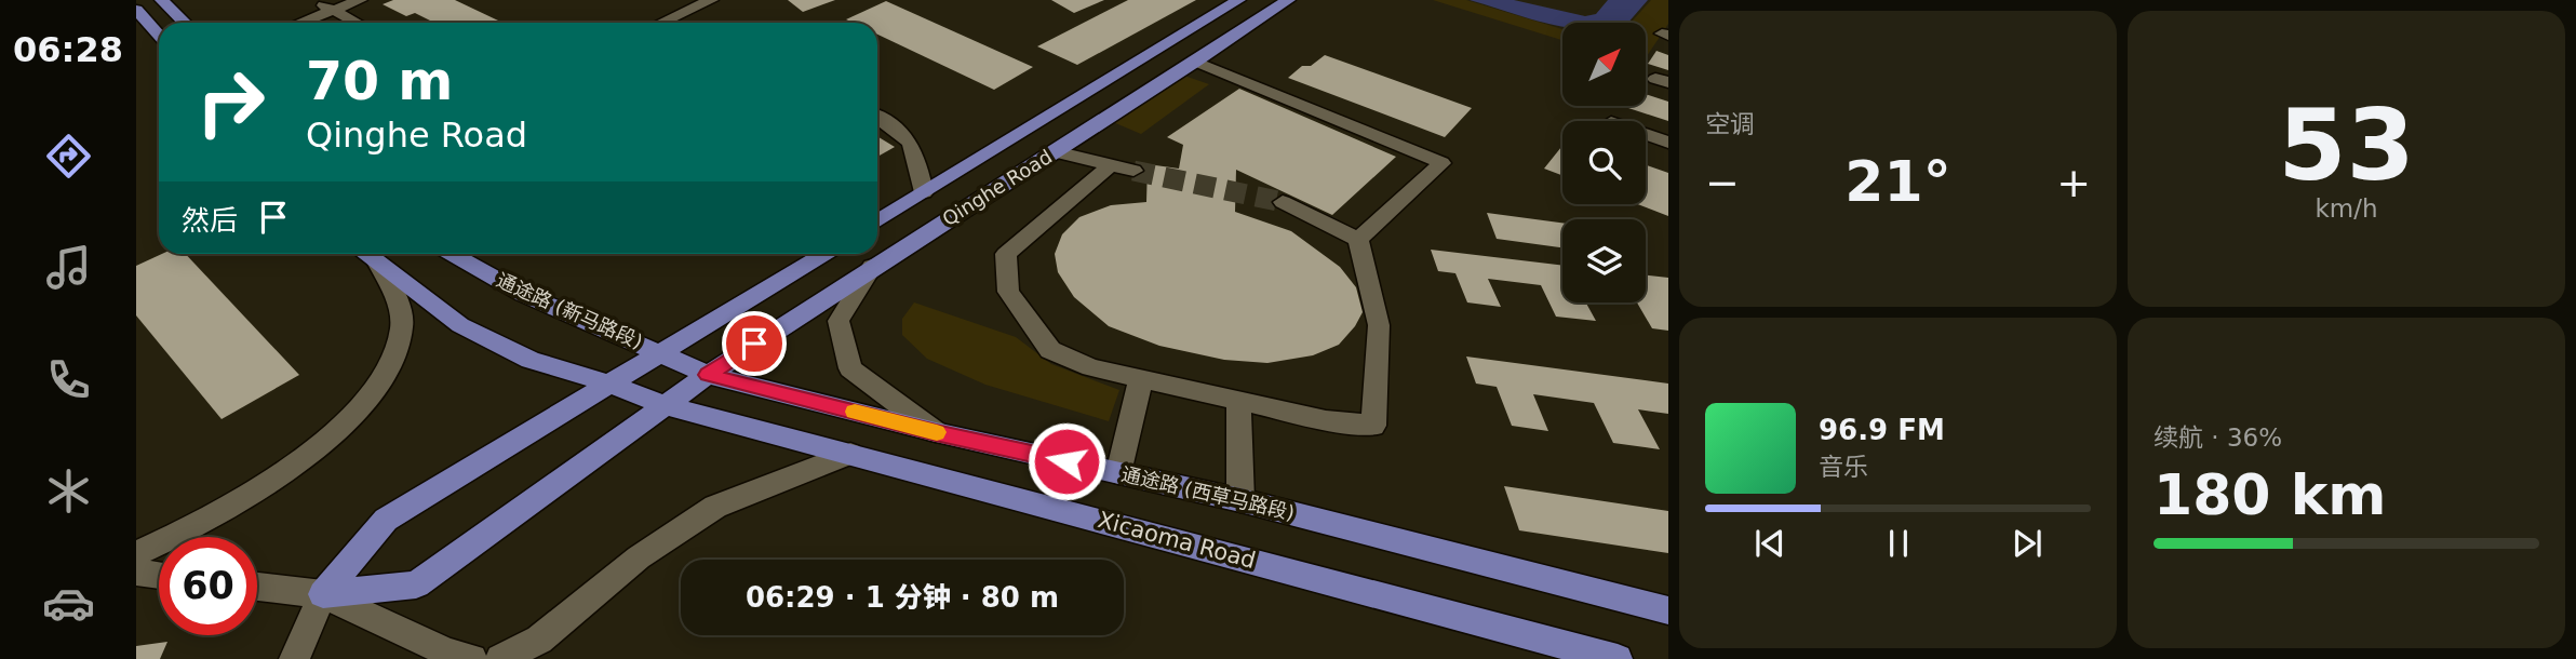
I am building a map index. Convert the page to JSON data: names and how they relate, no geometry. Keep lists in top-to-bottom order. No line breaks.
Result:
{"streets":{"main road":["Qinghe Road","通途路 (新马路段)","通途路 (西草马路段)","Xicaoma Road"]},"crossings":[["Qinghe Road","通途路 (西草马路段)"],["Qinghe Road","Xicaoma Road"],["通途路 (新马路段)","通途路 (西草马路段)"]],"north":"top right","page":{"tabs":"06:28","tile":["空调",["53","km/h"],["续航 · 36%","180 km"]],"turn":["70 m","Qinghe Road"],"heat":["−","21°","+"],"then":"然后","song":["96.9 FM","音乐"],"limit":"60","trip":"06:29 · 1 分钟 · 80 m"}}
